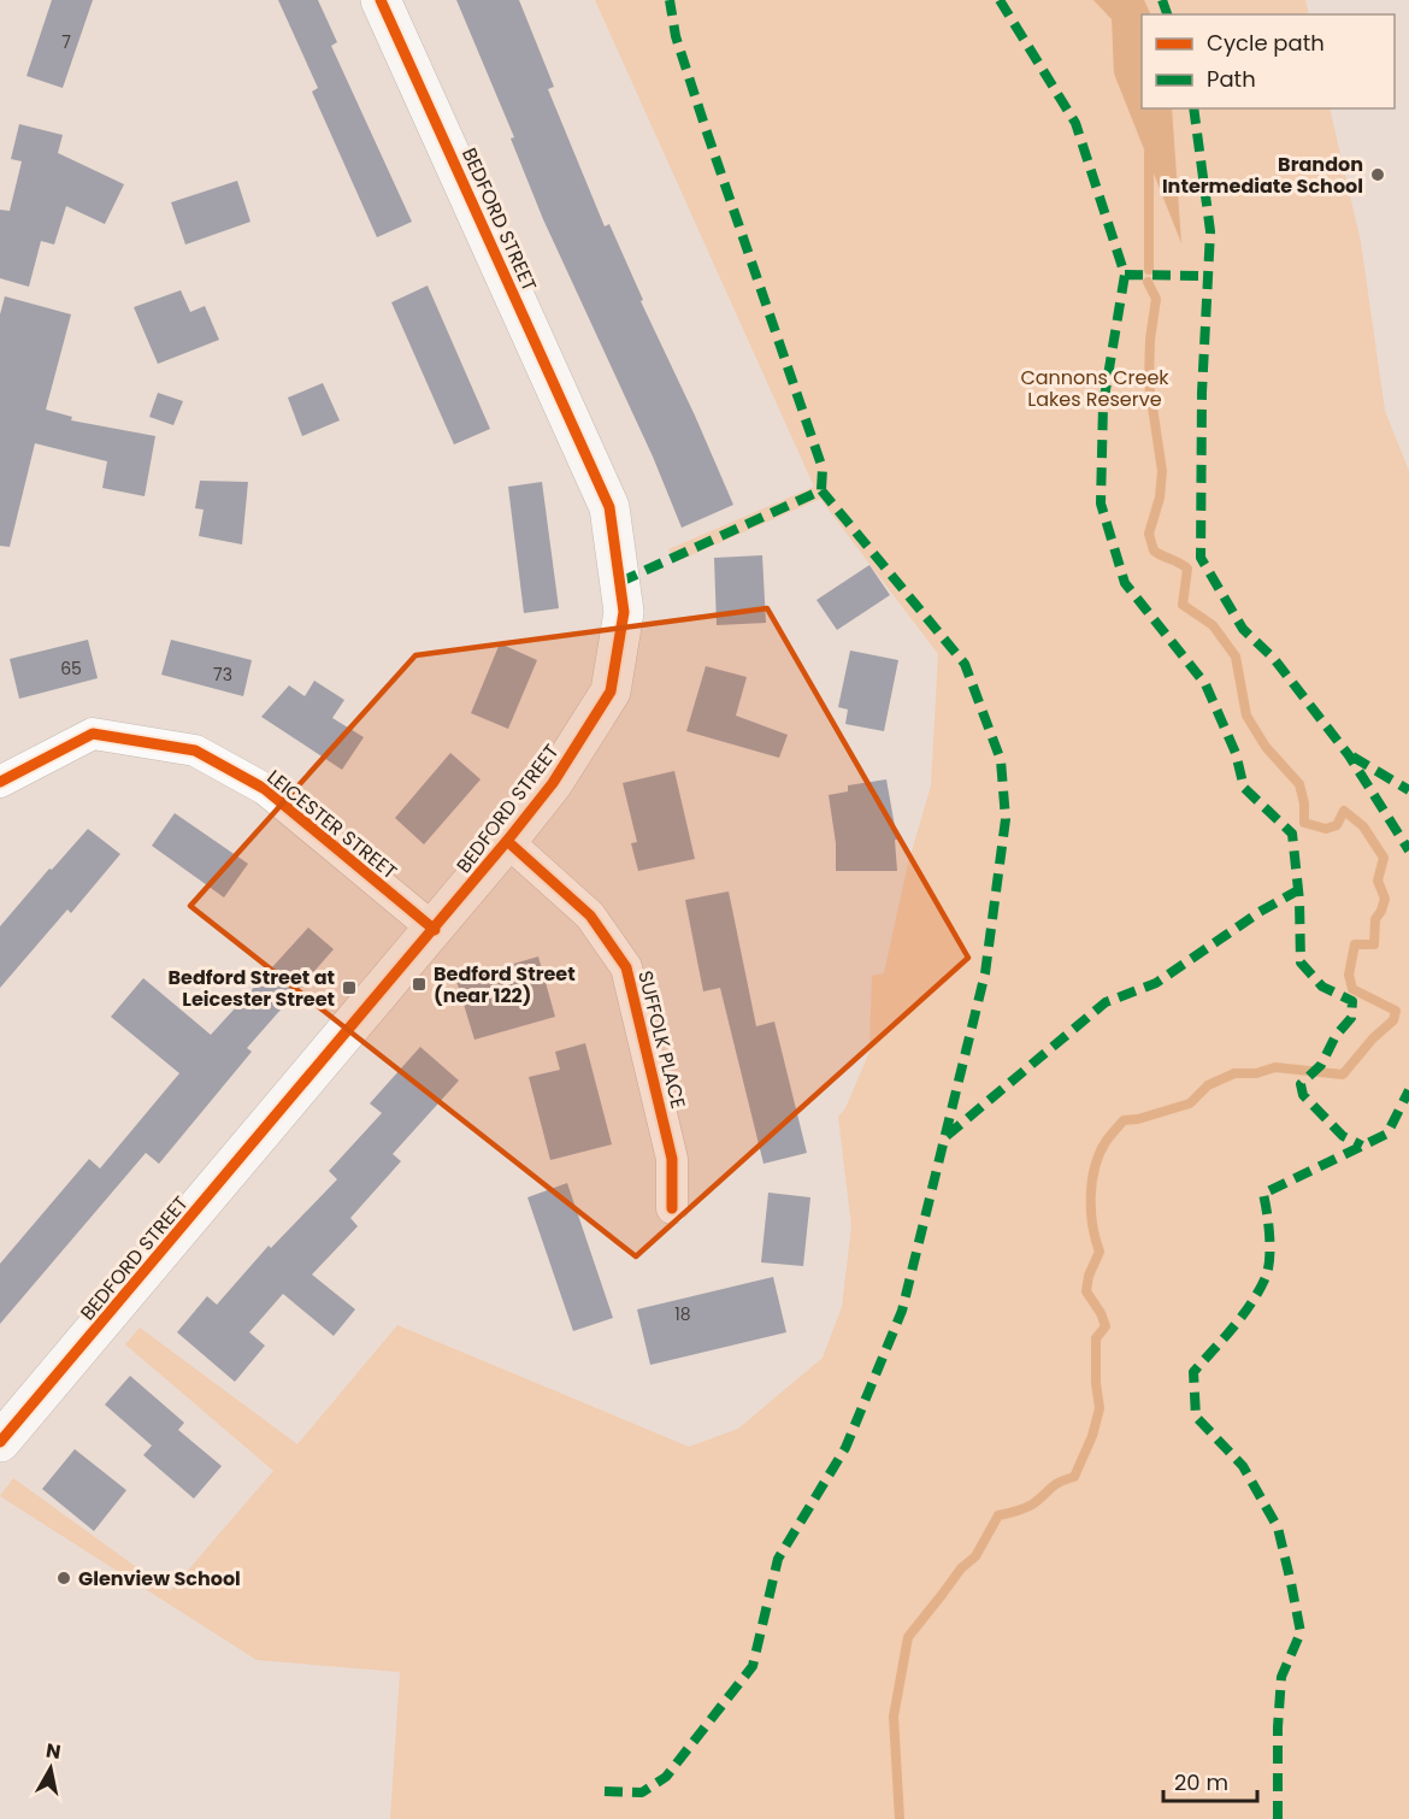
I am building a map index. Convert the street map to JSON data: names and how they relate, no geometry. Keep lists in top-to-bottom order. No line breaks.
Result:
{"streets":{"street":["BEDFORD STREET","LEICESTER STREET","SUFFOLK PLACE"]},"crossings":[["BEDFORD STREET","LEICESTER STREET"],["BEDFORD STREET","SUFFOLK PLACE"]],"parks":["Cannons Creek Lakes Reserve"],"places":{"other":["Brandon Intermediate School","Glenview School"],"transit":["Bedford Street (near 122)","Bedford Street at Leicester Street"]},"house_numbers":["7","65","73","18"],"legend":["Cycle path","Path"],"scale_bar":"20 m","north":"top"}
